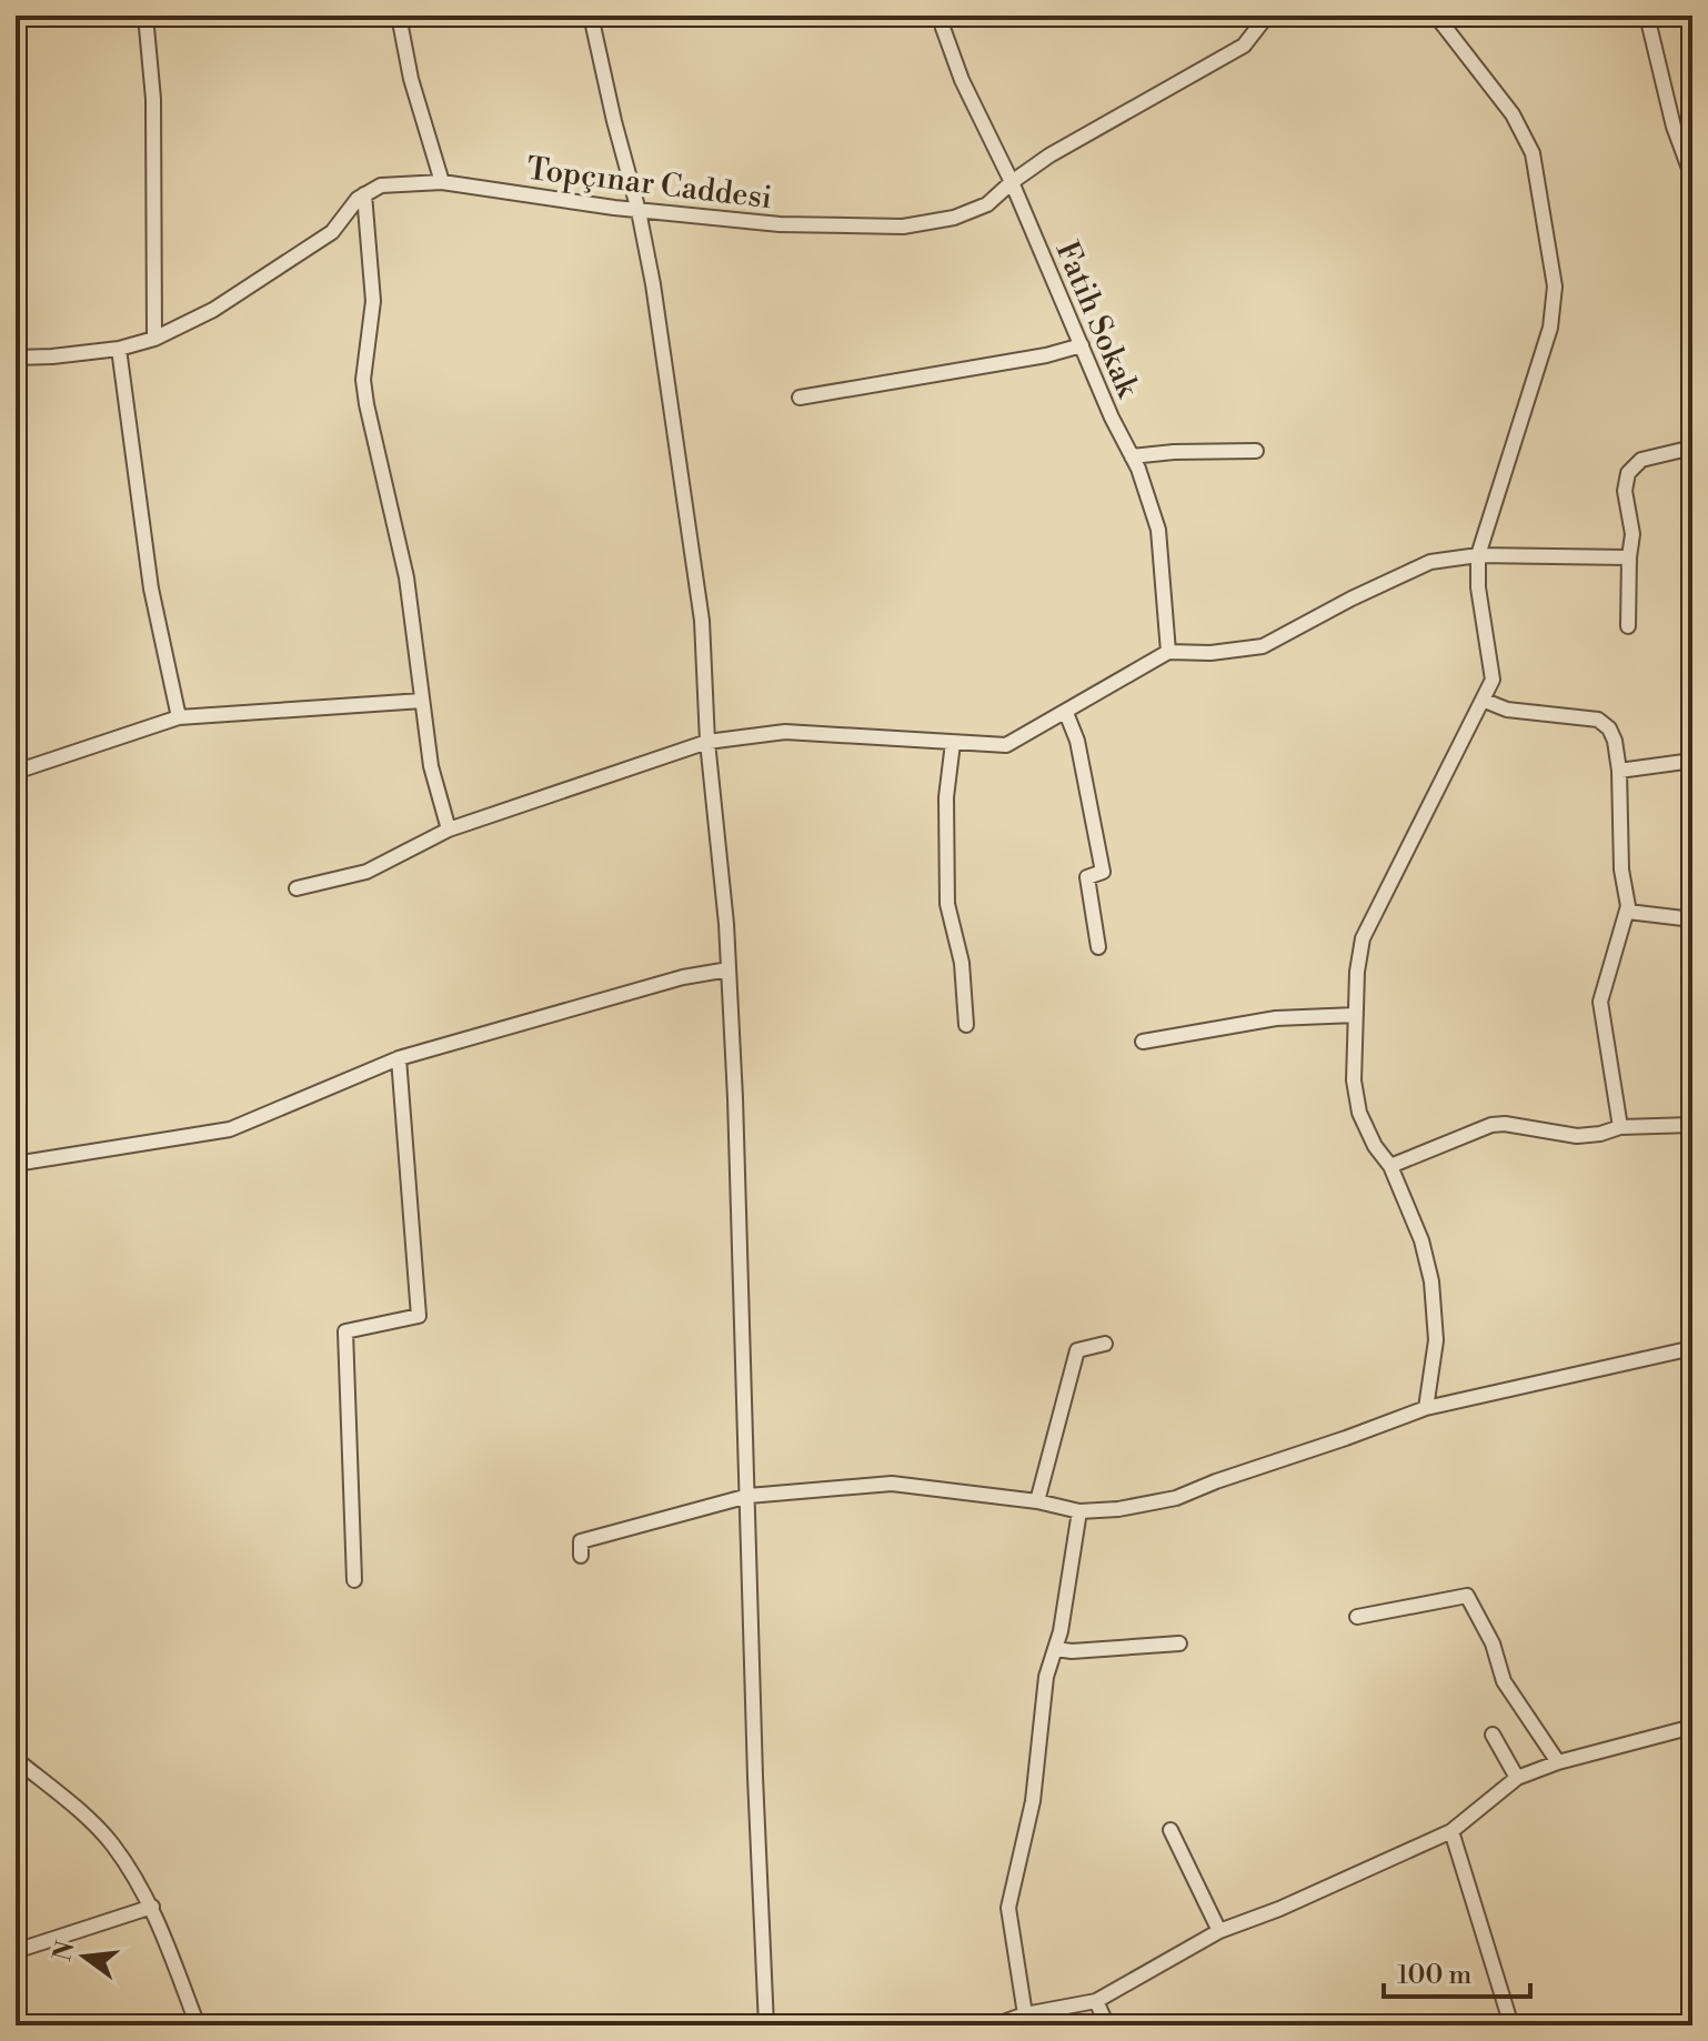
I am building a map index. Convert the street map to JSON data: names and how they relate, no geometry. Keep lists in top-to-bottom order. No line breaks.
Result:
{"streets":{"street":["Topçınar Caddesi","Fatih Sokak"]},"crossings":[["Topçınar Caddesi","Fatih Sokak"]],"scale_bar":"100 m","north":"left"}
